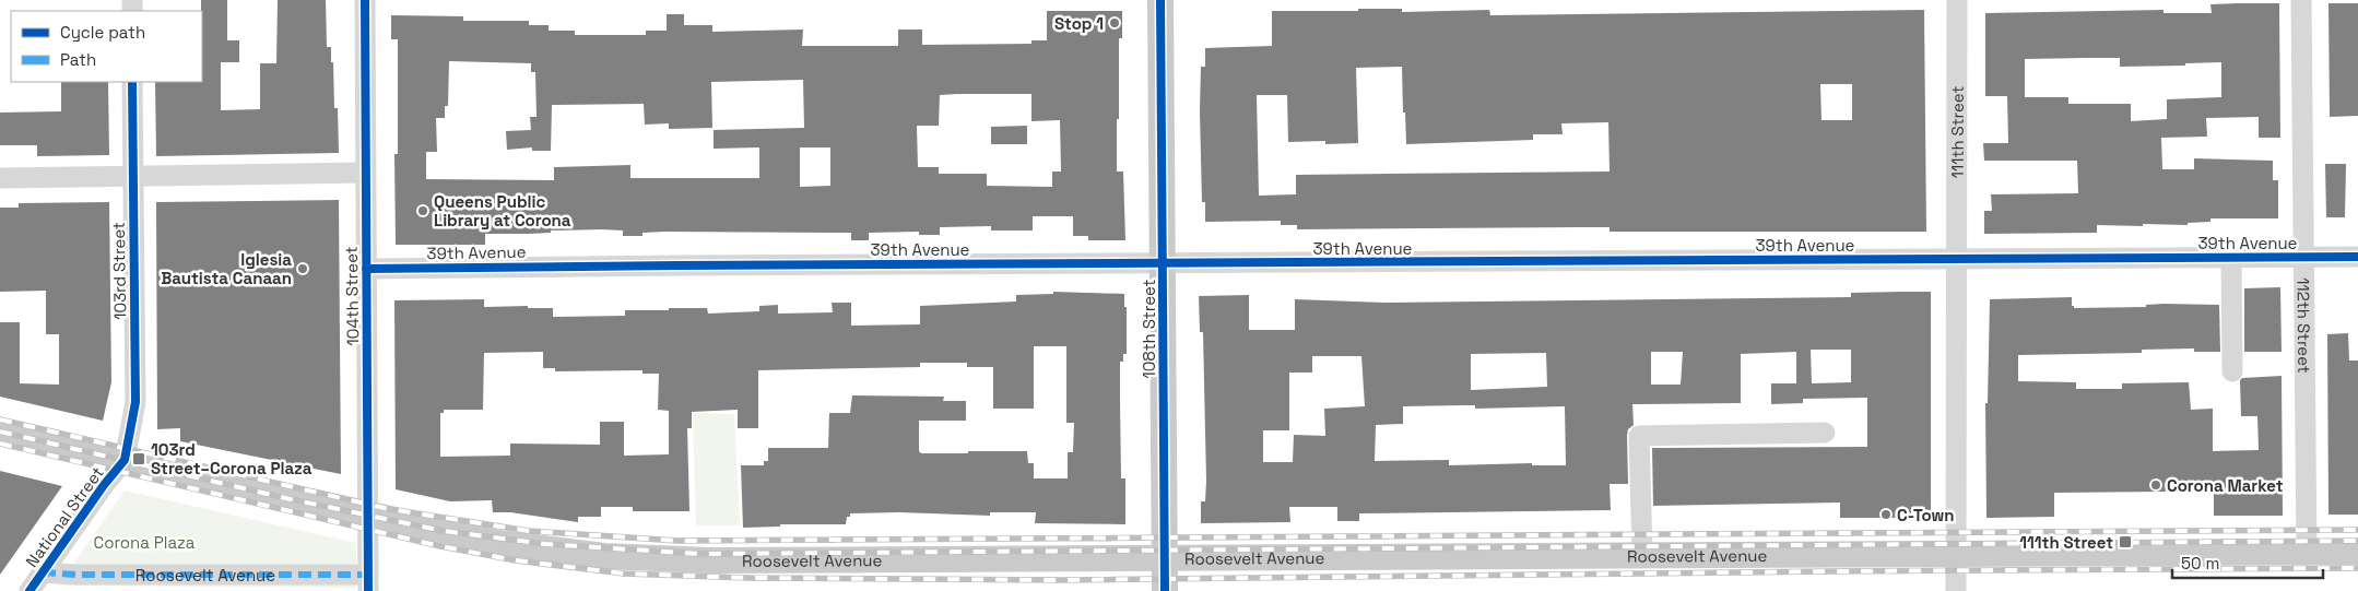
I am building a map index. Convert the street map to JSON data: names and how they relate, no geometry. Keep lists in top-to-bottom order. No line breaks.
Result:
{"streets":{"main road":["108th Street","Roosevelt Avenue"],"street":["111th Street","39th Avenue","103rd Street","104th Street","112th Street","National Street"]},"crossings":[["111th Street","39th Avenue"],["111th Street","Roosevelt Avenue"],["39th Avenue","104th Street"],["39th Avenue","112th Street"],["39th Avenue","108th Street"],["103rd Street","National Street"],["103rd Street","Roosevelt Avenue"],["104th Street","Roosevelt Avenue"],["112th Street","Roosevelt Avenue"],["108th Street","Roosevelt Avenue"],["National Street","Roosevelt Avenue"]],"parks":["Corona Plaza"],"places":{"other":["Stop 1","Queens Public Library at Corona","Iglesia Bautista Canaan","Corona Market","C-Town"],"transit":["103rd Street–Corona Plaza","111th Street"]},"legend":["Cycle path","Path"],"scale_bar":"50 m"}
